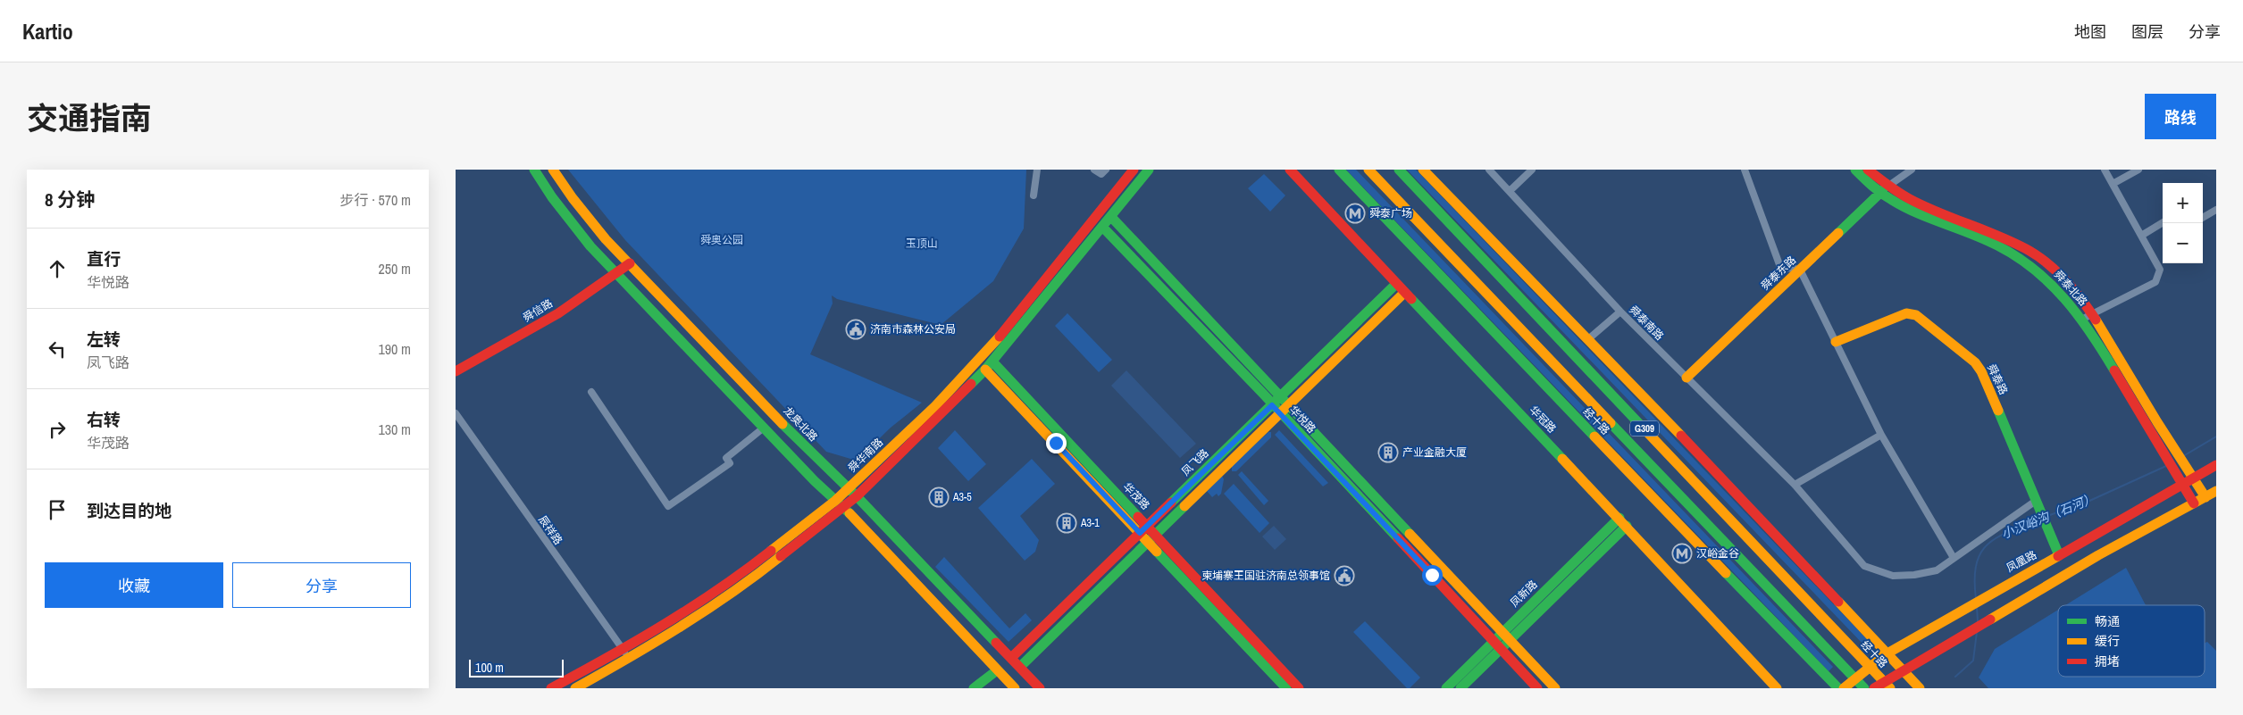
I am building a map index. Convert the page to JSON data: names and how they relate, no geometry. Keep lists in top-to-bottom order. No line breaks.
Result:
{"streets":{"main road":["舜泰东路","舜泰北路","舜信路","舜泰路","华悦路","华冠路","经十路","龙奥北路","G309","舜华南路","凤飞路","华茂路","凤凰路","凤新路"],"street":["舜泰南路","辰祥路"]},"crossings":[["舜泰东路","舜泰北路"],["舜泰东路","舜泰南路"],["舜泰北路","凤凰路"],["舜信路","龙奥北路"],["舜泰南路","舜泰路"],["舜泰路","凤凰路"],["华悦路","舜华南路"],["华悦路","凤飞路"],["华悦路","凤新路"],["华冠路","凤飞路"],["华冠路","凤新路"],["经十路","G309"],["经十路","凤凰路"],["龙奥北路","舜华南路"],["龙奥北路","凤飞路"],["G309","凤凰路"],["舜华南路","华茂路"],["舜华南路","辰祥路"],["凤飞路","华茂路"]],"water":["小汉峪沟（石河）"],"parks":["舜奥公园","玉顶山"],"places":{"metro station":["舜泰广场","汉峪金谷"],"public building":["济南市森林公安局","柬埔寨王国驻济南总领事馆"],"building":["产业金融大厦","A3-5","A3-1"]},"legend":["畅通","缓行","拥堵"],"scale_bar":"100 m","page":{"header":"Kartio","nav":["地图","图层","分享"],"title":"交通指南","buttons":["路线",["收藏","分享"]],"heading":["8 分钟","步行 · 570 m"],"map_buttons":["+","−"],"list":[["直行","华悦路","250 m"],["左转","凤飞路","190 m"],["右转","华茂路","130 m"],"到达目的地"],"scale":"100 m"}}
